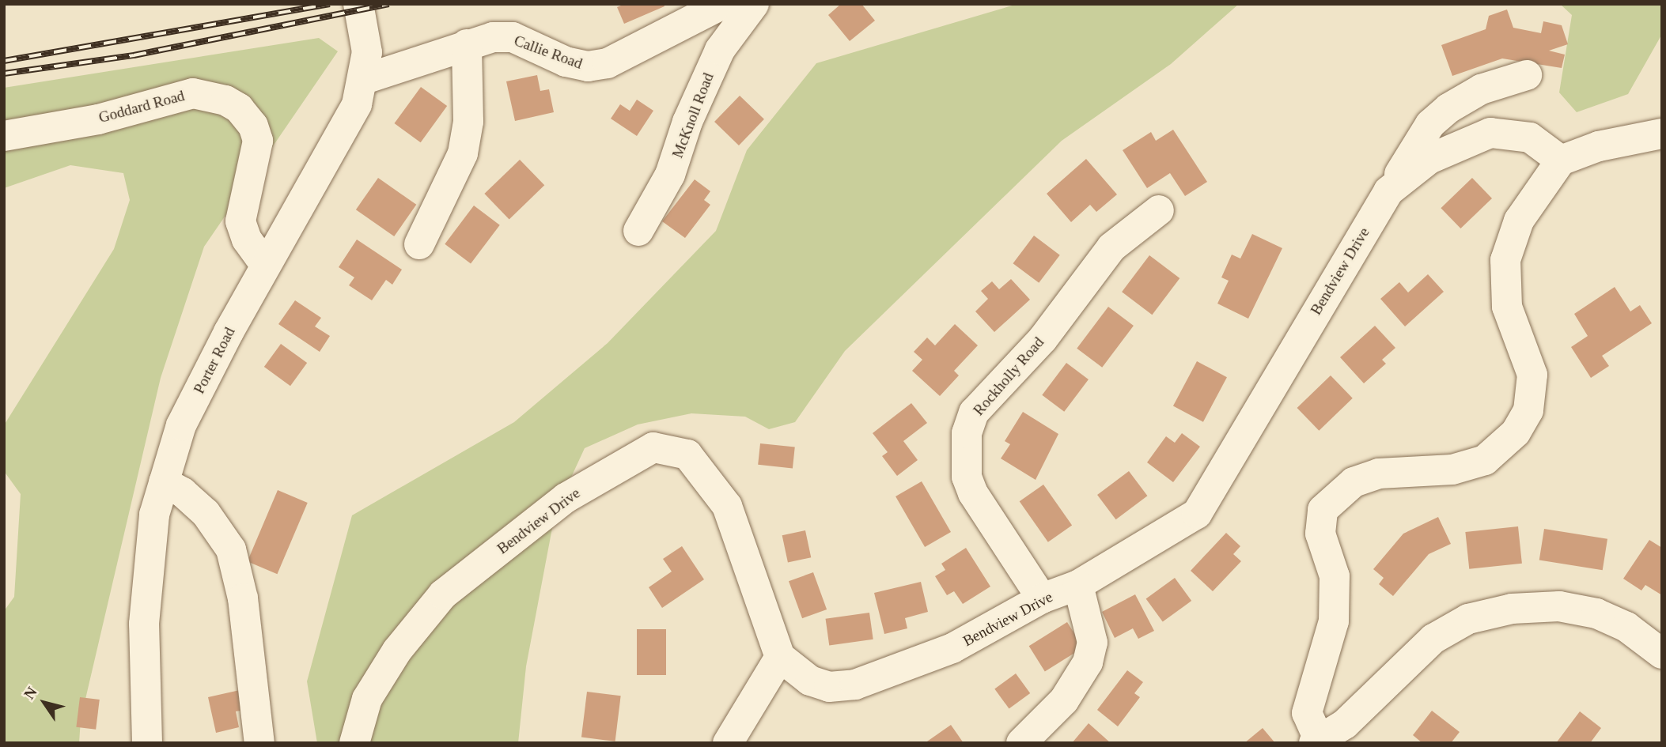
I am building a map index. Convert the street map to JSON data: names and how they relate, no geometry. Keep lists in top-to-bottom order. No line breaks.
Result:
{"streets":{"street":["Callie Road","Goddard Road","McKnoll Road","Bendview Drive","Porter Road","Rockholly Road"]},"crossings":[["Callie Road","Porter Road"],["Goddard Road","Porter Road"],["Bendview Drive","Rockholly Road"]],"north":"top left"}
